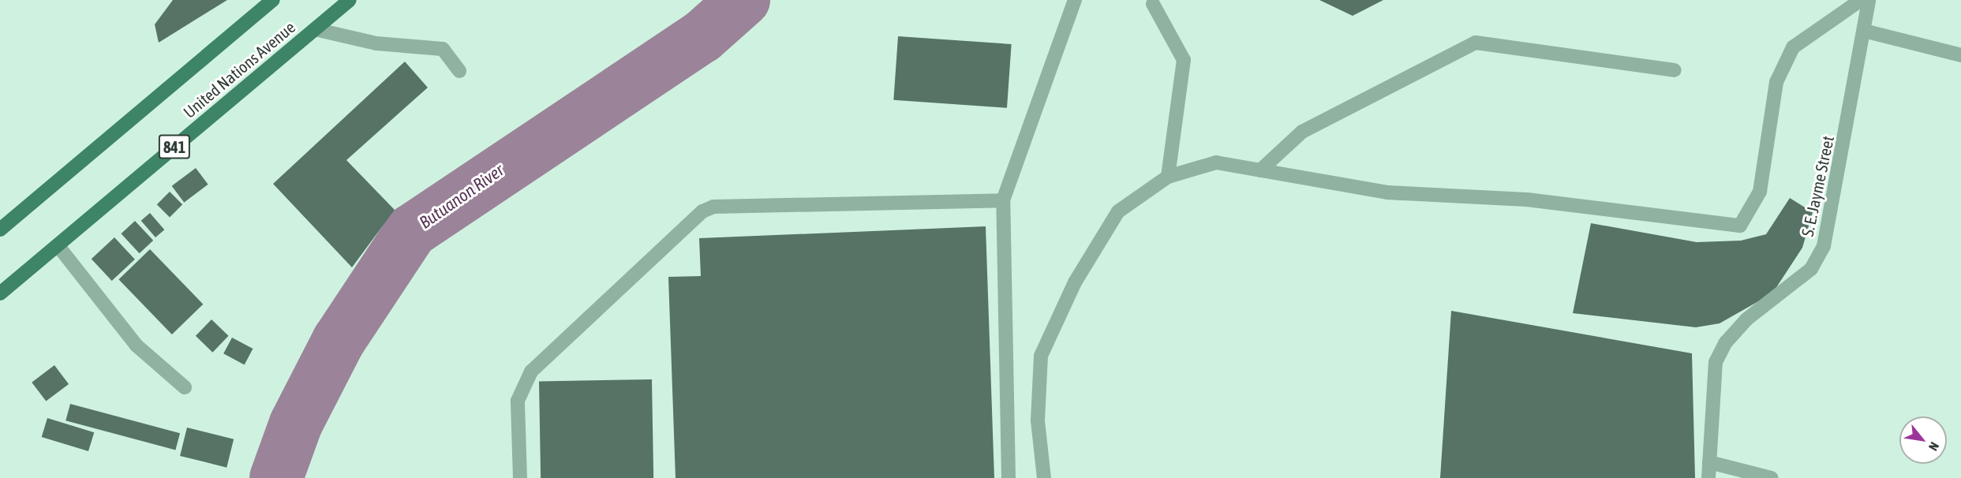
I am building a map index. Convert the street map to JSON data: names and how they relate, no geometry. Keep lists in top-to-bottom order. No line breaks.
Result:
{"streets":{"main road":["United Nations Avenue","841"],"street":["S. E. Jayme Street"]},"water":["Butuanon River"],"north":"bottom right"}
